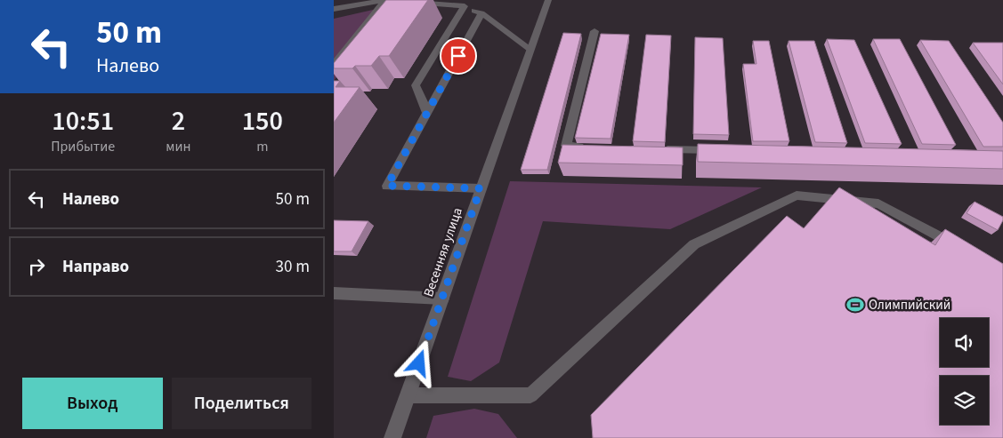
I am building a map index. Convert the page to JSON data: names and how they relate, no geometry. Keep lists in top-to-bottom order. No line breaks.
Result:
{"streets":{"street":["Весенняя улица"]},"places":{"sports":["Олимпийский"]},"page":{"turn":["50 m","Налево"],"eta":["10:51","Прибытие","2","мин","150","m"],"list":[{"name":"Налево","value":"50 m"},{"name":"Направо","value":"30 m"}],"buttons":["Выход","Поделиться"]}}
